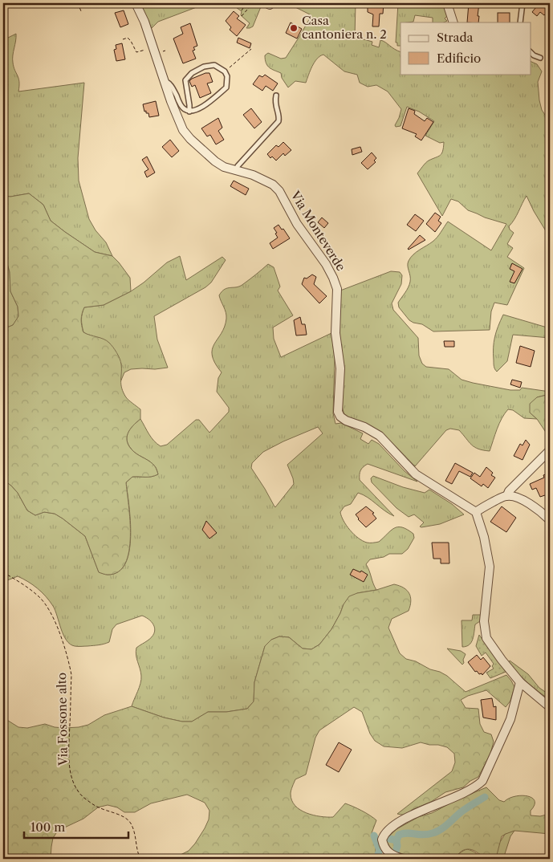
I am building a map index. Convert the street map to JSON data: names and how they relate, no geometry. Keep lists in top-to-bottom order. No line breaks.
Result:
{"streets":{"street":["Via Monteverde"],"path":["Via Fossone alto"]},"places":["Casa cantoniera n. 2"],"legend":["Strada","Edificio"],"scale_bar":"100 m"}
